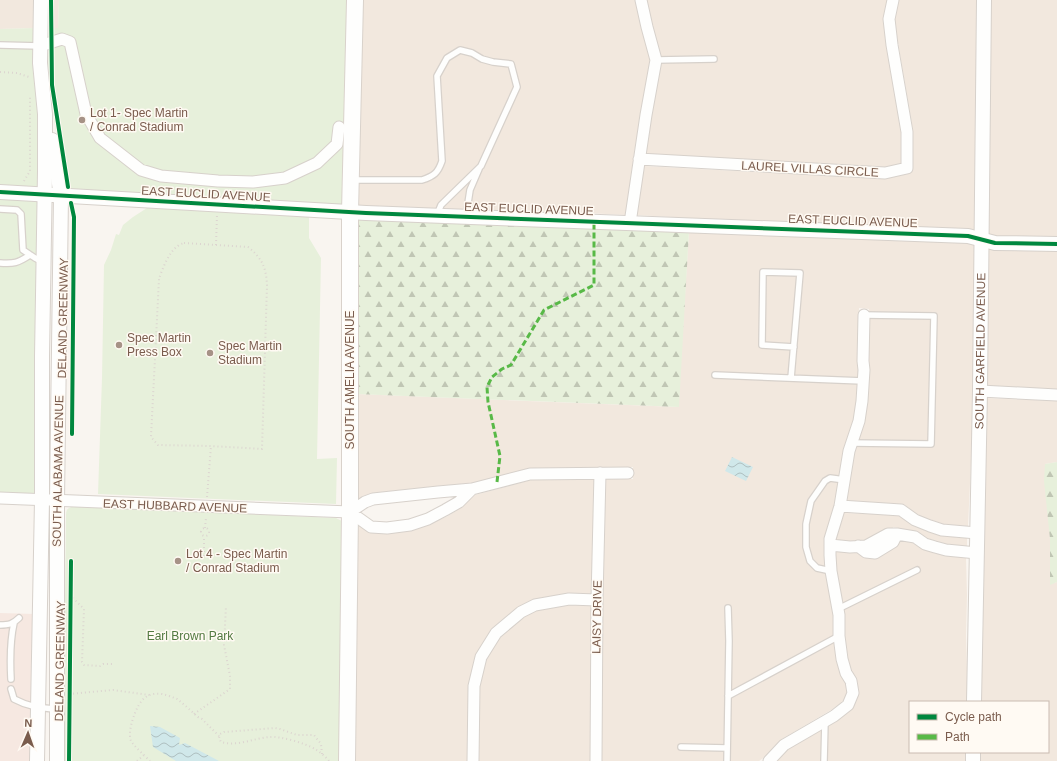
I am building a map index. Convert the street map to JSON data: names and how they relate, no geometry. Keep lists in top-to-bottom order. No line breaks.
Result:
{"streets":{"main road":["SOUTH AMELIA AVENUE"],"street":["LAUREL VILLAS CIRCLE","EAST EUCLID AVENUE","SOUTH GARFIELD AVENUE","SOUTH ALABAMA AVENUE","EAST HUBBARD AVENUE","LAISY DRIVE"],"cycle path":["DELAND GREENWAY"]},"crossings":[["EAST EUCLID AVENUE","SOUTH GARFIELD AVENUE"],["EAST EUCLID AVENUE","SOUTH AMELIA AVENUE"],["EAST EUCLID AVENUE","SOUTH ALABAMA AVENUE"],["SOUTH AMELIA AVENUE","EAST HUBBARD AVENUE"],["SOUTH ALABAMA AVENUE","EAST HUBBARD AVENUE"]],"parks":["Earl Brown Park"],"places":["Lot 1- Spec Martin / Conrad Stadium","Spec Martin Press Box","Spec Martin Stadium","Lot 4 - Spec Martin / Conrad Stadium"],"legend":["Cycle path","Path"],"north":"top"}
